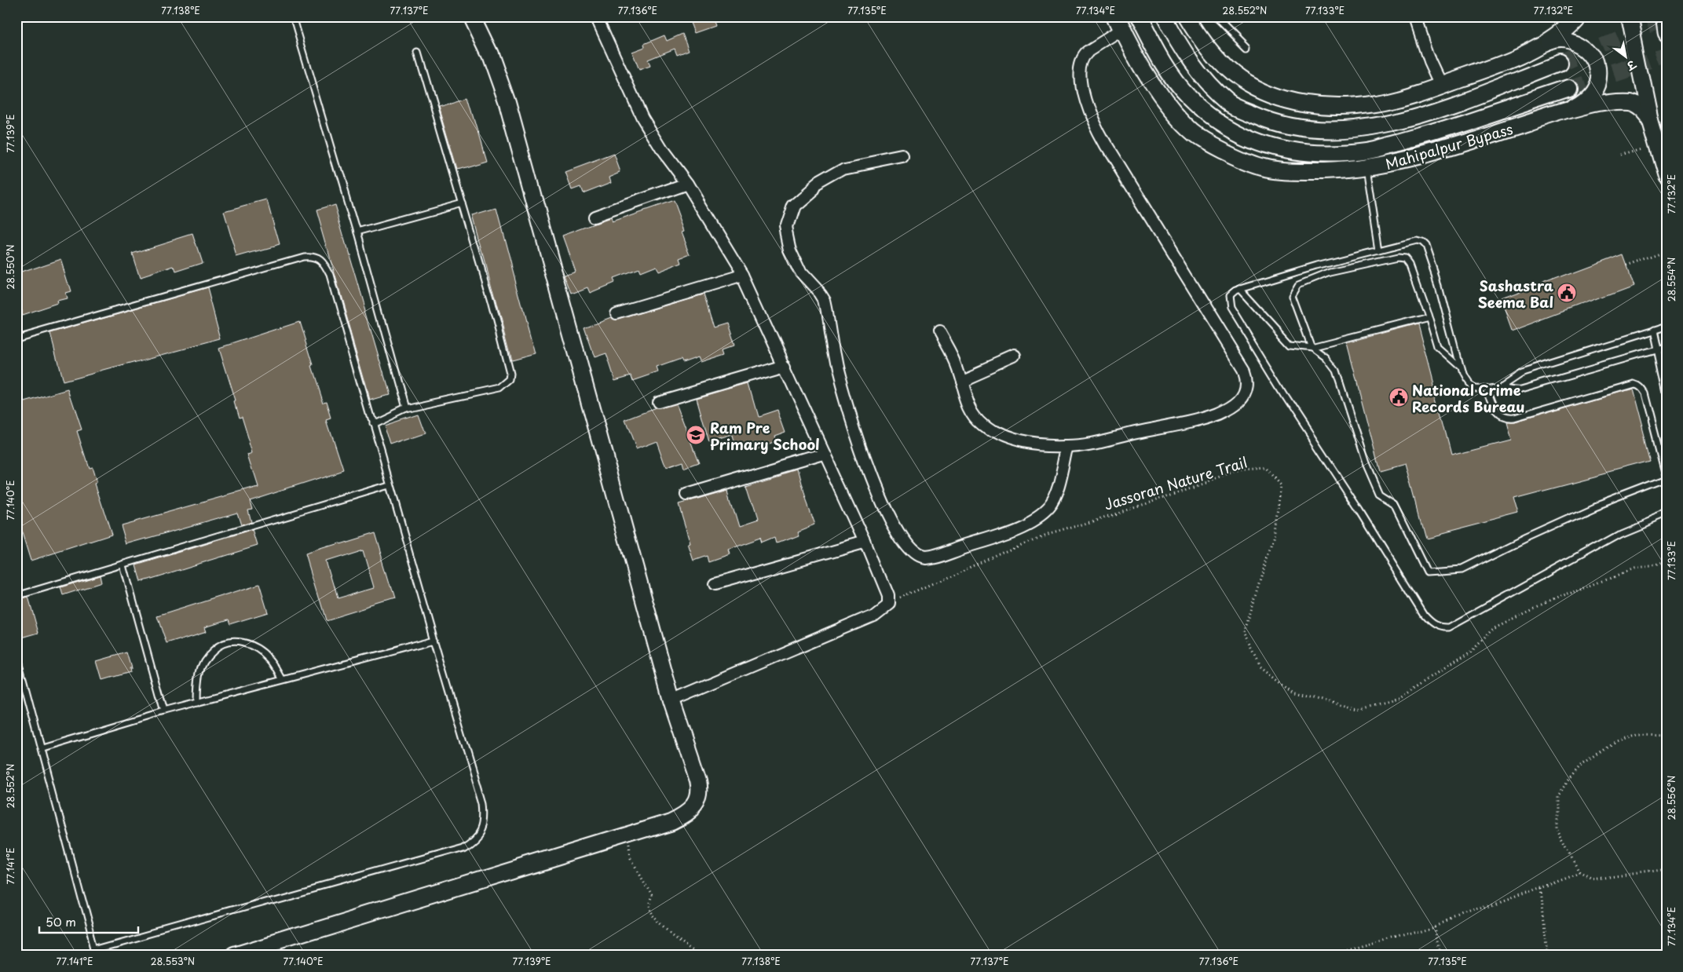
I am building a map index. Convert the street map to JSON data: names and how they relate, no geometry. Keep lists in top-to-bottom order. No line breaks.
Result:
{"streets":{"street":["Mahipalpur Bypass"],"path":["Jassoran Nature Trail"]},"places":{"public building":["Sashastra Seema Bal","National Crime Records Bureau"],"school or university":["Ram Pre Primary School"]},"scale_bar":"50 m","north":"bottom right","coordinates":["77.138°E","77.137°E","77.136°E","77.135°E","77.134°E","28.552°N","77.133°E","77.132°E","77.139°E","28.550°N","28.554°N","77.140°E","28.556°N","77.141°E","28.553°N"]}
